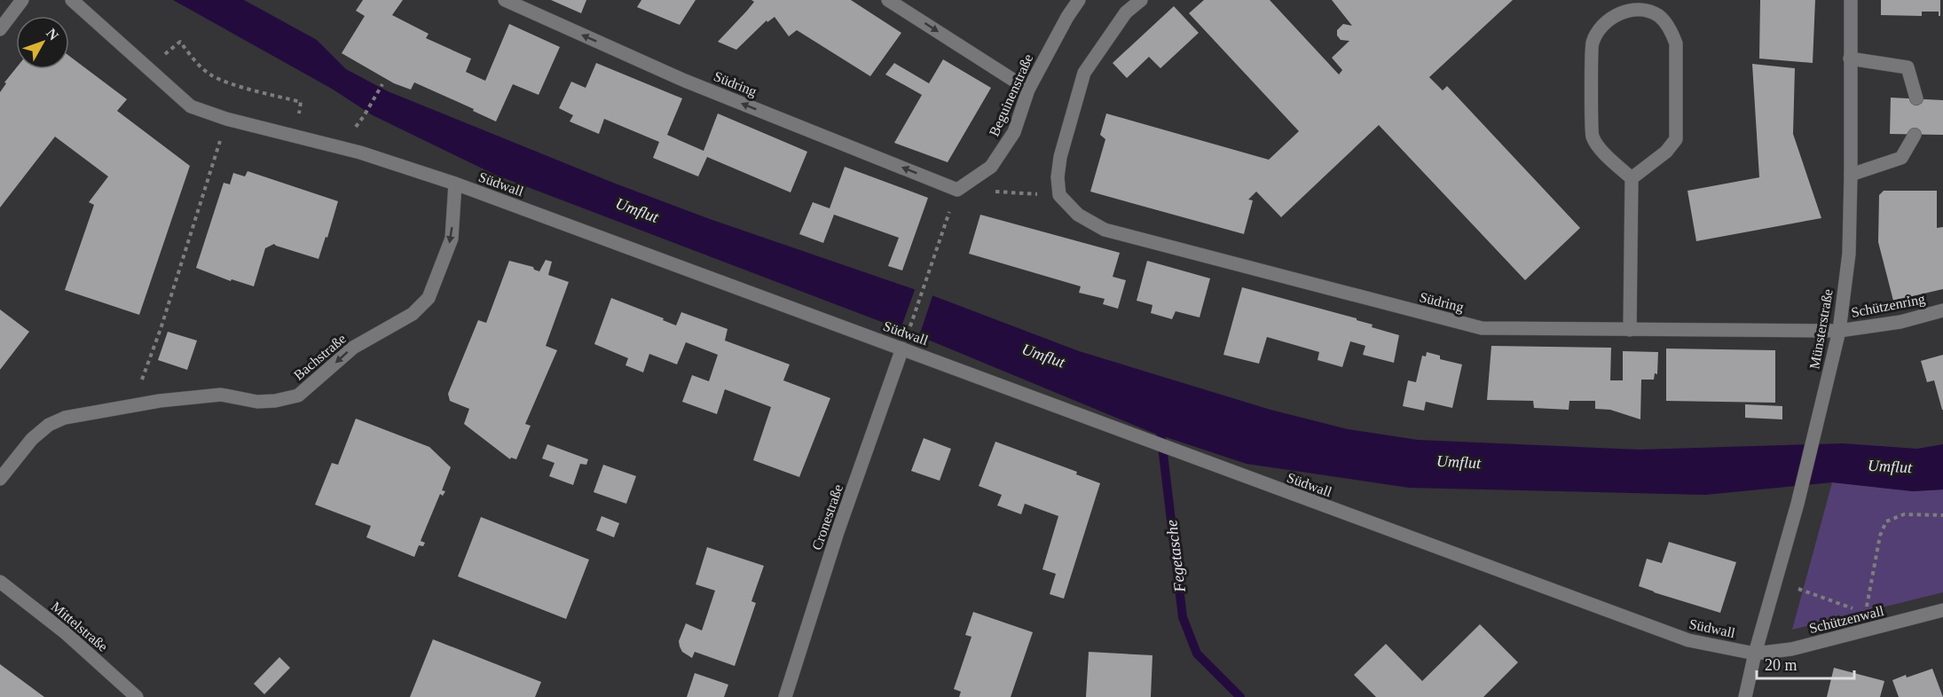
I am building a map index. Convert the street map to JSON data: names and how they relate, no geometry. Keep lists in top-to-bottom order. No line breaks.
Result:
{"streets":{"street":["Südring","Beguinenstraße","Südwall","Schützenring","Münsterstraße","Bachstraße","Cronestraße","Schützenwall","Mittelstraße"]},"crossings":[["Südring","Beguinenstraße"],["Südring","Schützenring"],["Südring","Münsterstraße"],["Südwall","Münsterstraße"],["Südwall","Bachstraße"],["Südwall","Cronestraße"],["Südwall","Schützenwall"],["Schützenring","Münsterstraße"],["Münsterstraße","Schützenwall"]],"one_way":["Südring","Bachstraße"],"water":["Umflut","Fegetasche"],"scale_bar":"20 m","north":"top right"}
